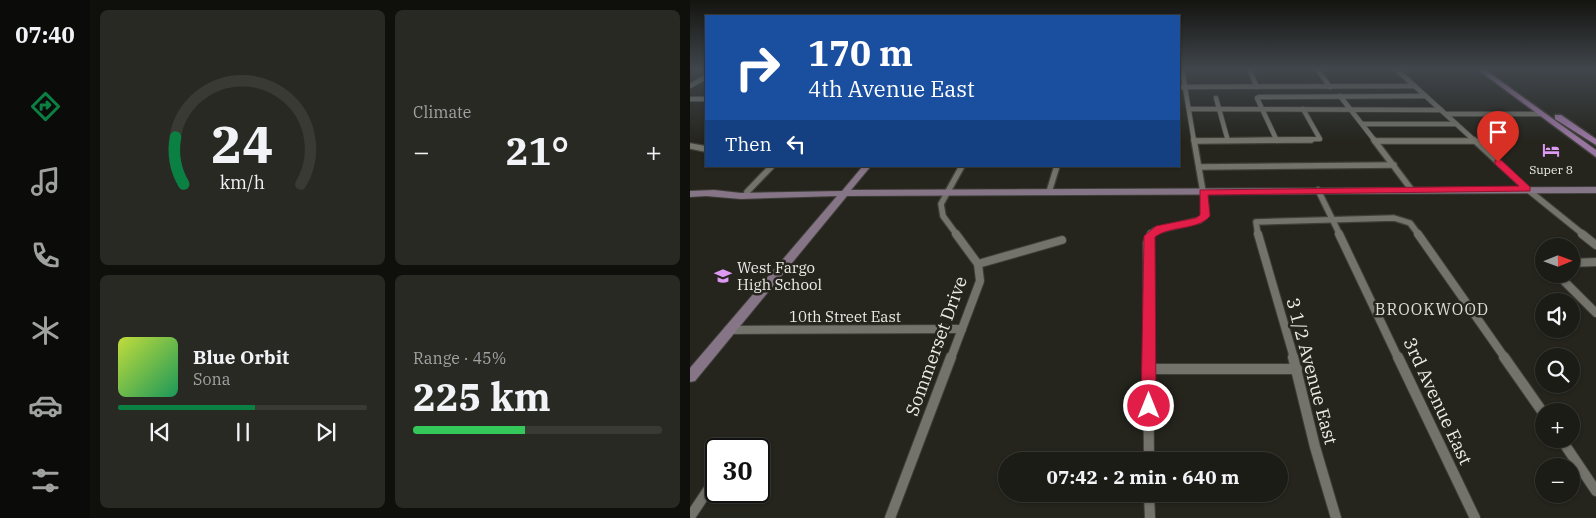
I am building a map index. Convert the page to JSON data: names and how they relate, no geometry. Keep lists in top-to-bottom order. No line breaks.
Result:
{"streets":{"street":["10th Street East","Sommerset Drive","3 1/2 Avenue East","3rd Avenue East"]},"crossings":[["10th Street East","Sommerset Drive"],["3 1/2 Avenue East","3rd Avenue East"]],"districts":["BROOKWOOD"],"places":{"hotel":["Super 8"],"school or university":["West Fargo High School"]},"north":"right","page":{"tabs":"07:40","tile":["Climate",["Range · 45%","225 km"]],"turn":["170 m","4th Avenue East"],"then":"Then","heat":["−","21°","+"],"map_buttons":["+","−"],"song":["Blue Orbit","Sona"],"limit":"30","trip":"07:42 · 2 min · 640 m","gauge":["24","km/h"]}}
